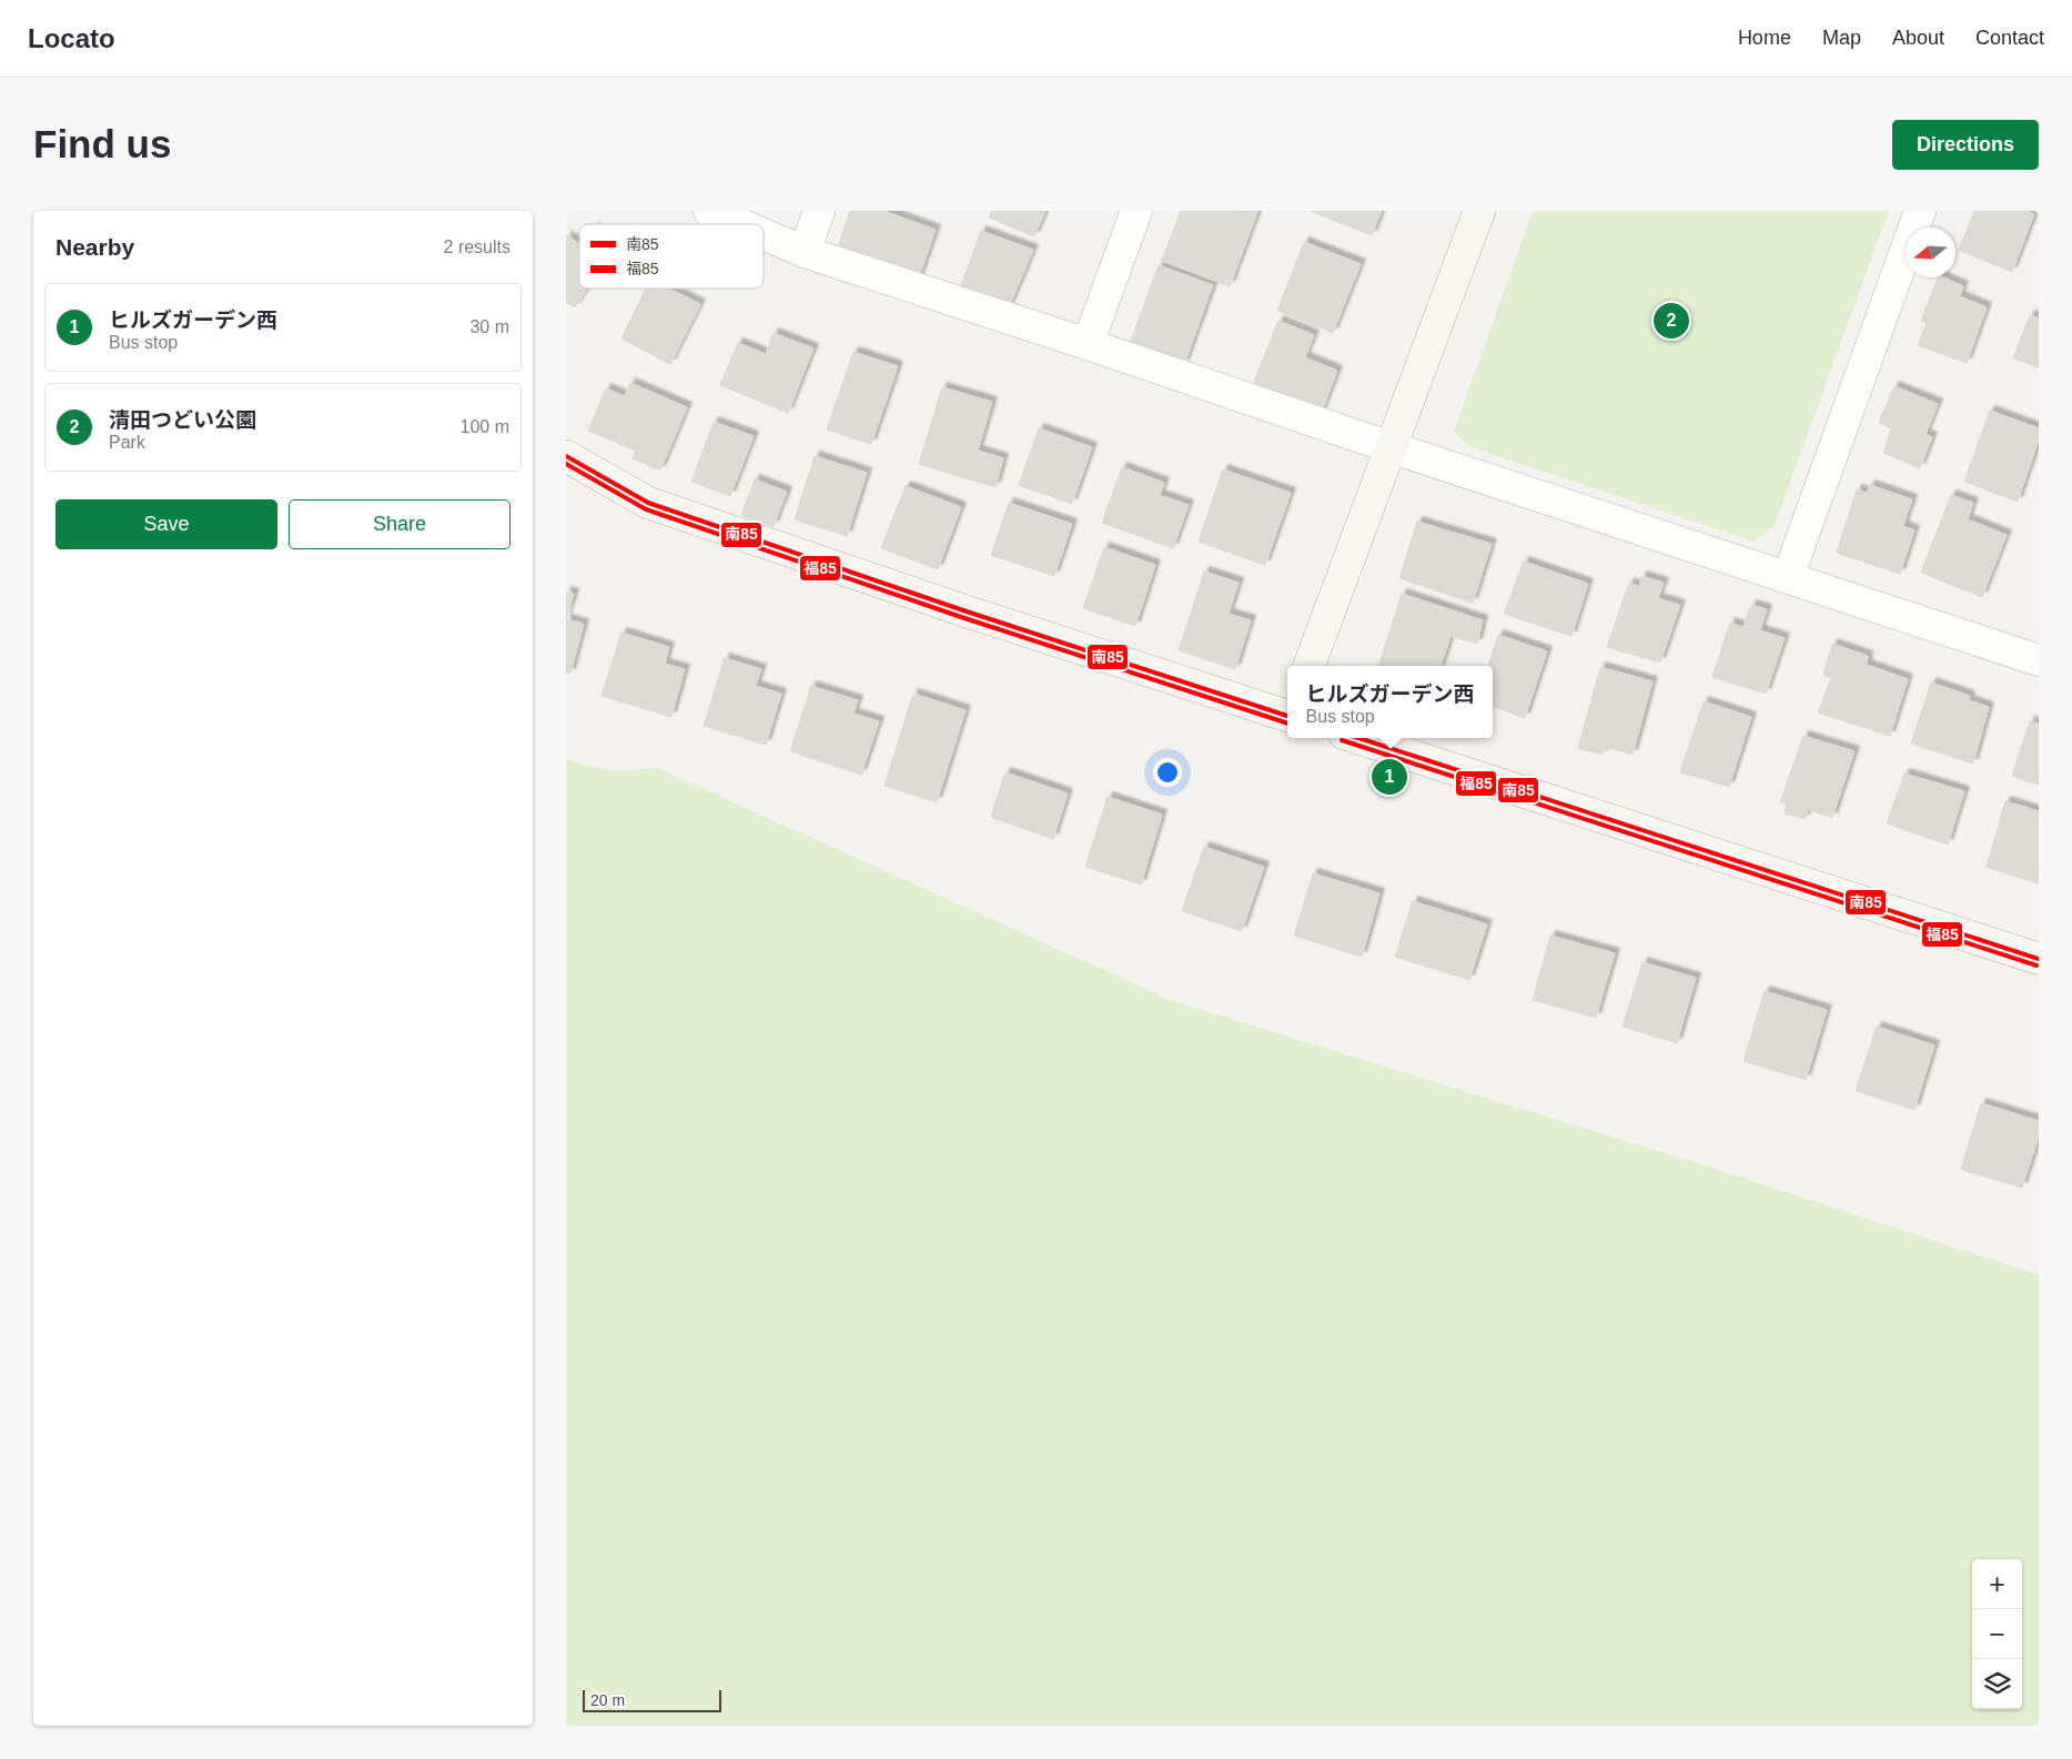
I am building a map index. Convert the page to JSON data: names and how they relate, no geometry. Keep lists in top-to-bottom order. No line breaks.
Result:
{"lines":["transit line 南85","transit line 福85"],"legend":["南85","福85"],"scale_bar":"20 m","north":"left","page":{"header":"Locato","nav":["Home","Map","About","Contact"],"buttons":["Directions",["Save","Share"]],"title":"Find us","heading":["Nearby","2 results"],"list":[{"mark":"1","name":"ヒルズガーデン西","note":"Bus stop","value":"30 m"},{"mark":"2","name":"清田つどい公園","note":"Park","value":"100 m"}],"pins":["2","1"],"popup":["ヒルズガーデン西","Bus stop"],"map_buttons":["+","−"],"scale":"20 m"}}
